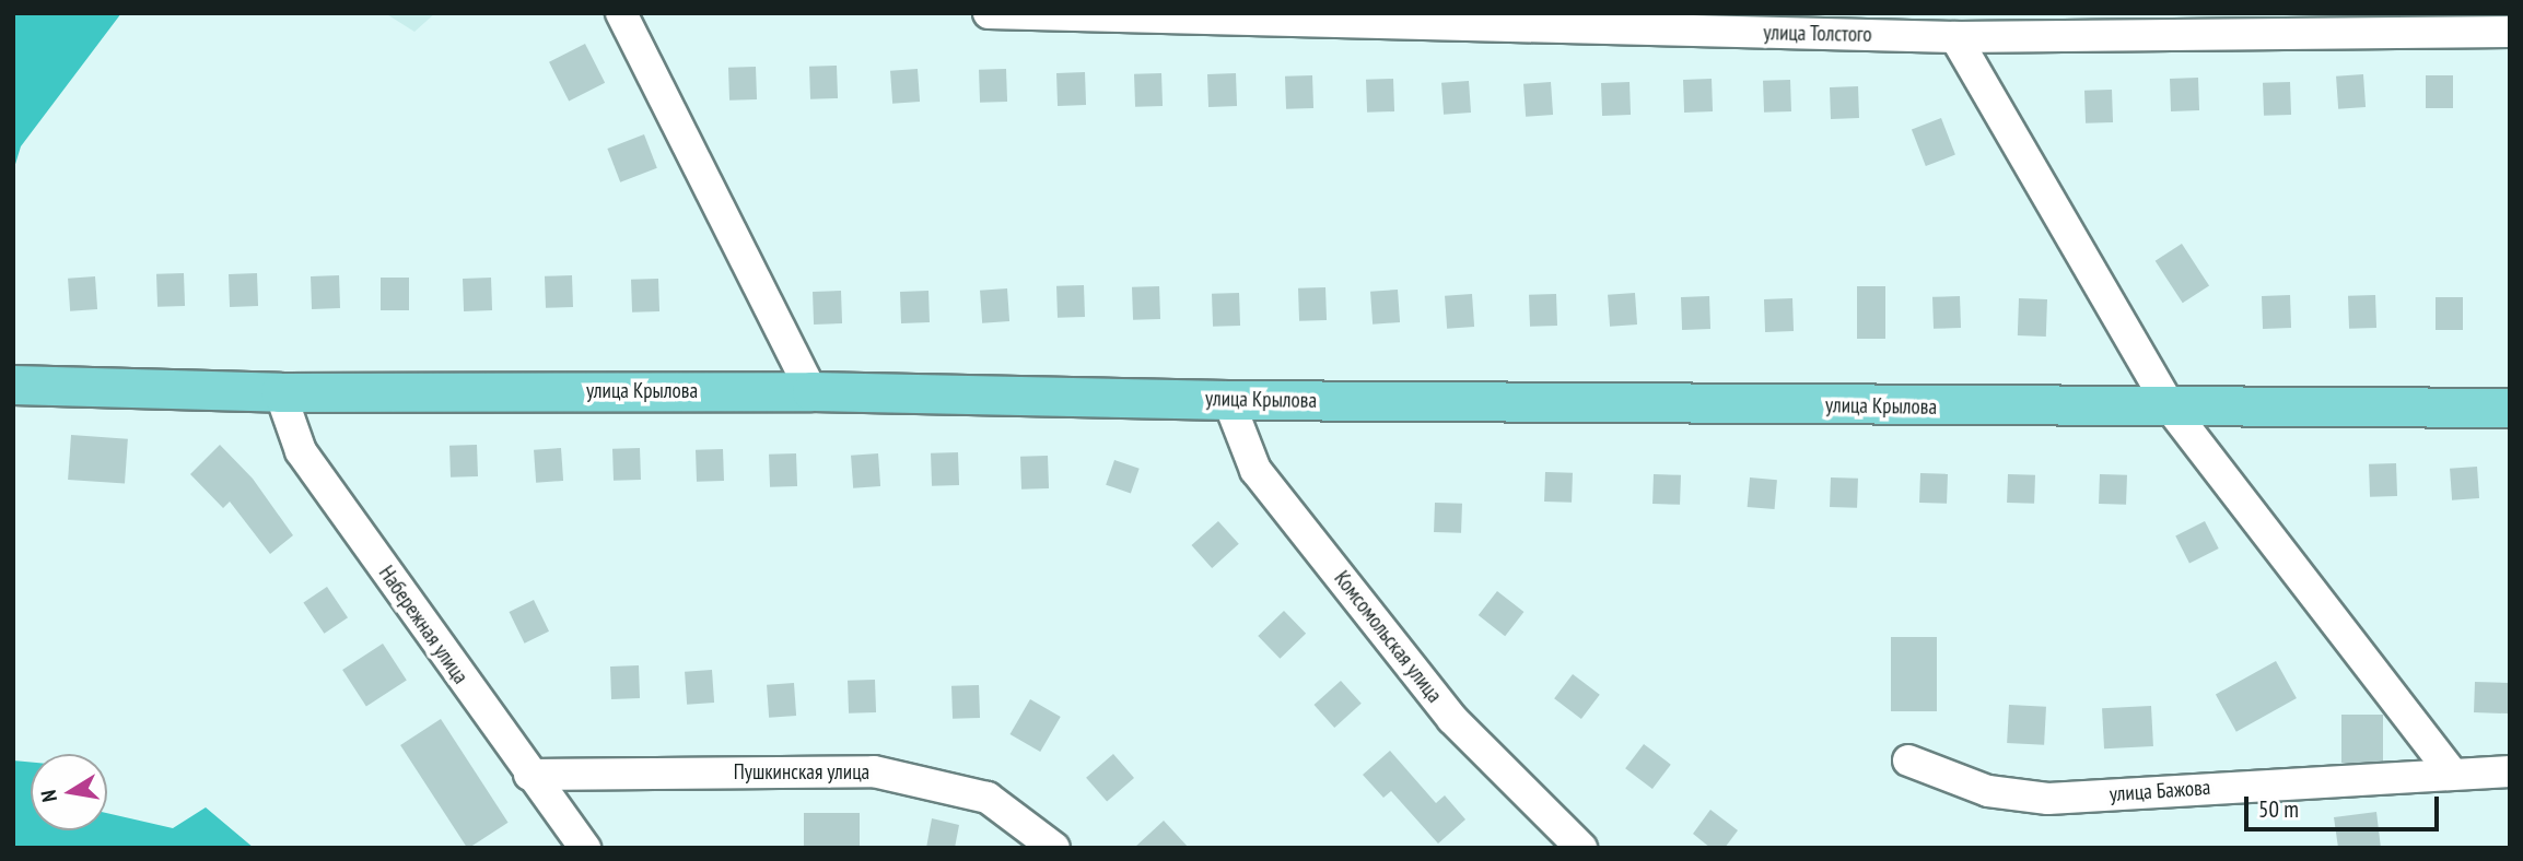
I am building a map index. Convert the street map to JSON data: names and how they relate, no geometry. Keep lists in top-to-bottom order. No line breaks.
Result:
{"streets":{"main road":["улица Крылова"],"street":["улица Толстого","Набережная улица","Комсомольская улица","Пушкинская улица","улица Бажова"]},"crossings":[["улица Крылова","Набережная улица"],["улица Крылова","Комсомольская улица"],["Набережная улица","Пушкинская улица"]],"scale_bar":"50 m","north":"left"}
